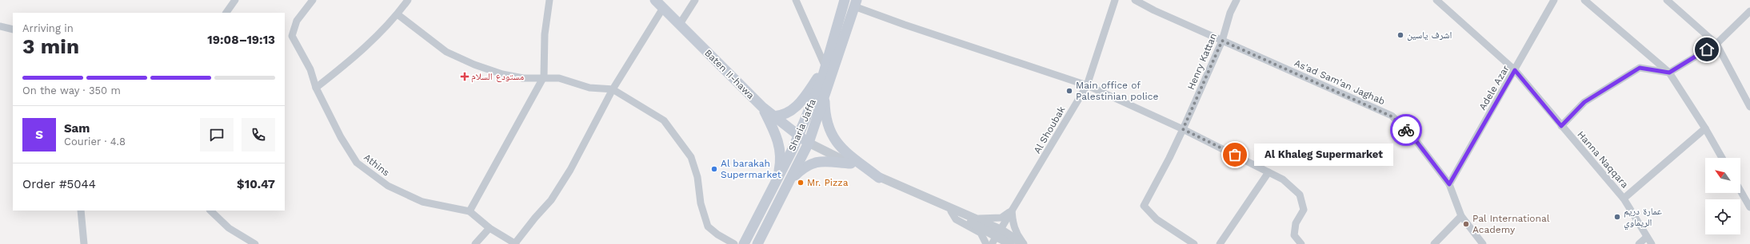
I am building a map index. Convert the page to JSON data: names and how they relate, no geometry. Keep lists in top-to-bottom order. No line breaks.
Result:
{"streets":{"main road":["Baten II-hawa","Sharia Jaffa"],"street":["Henry Kattan","As'ad Sam'an Jaghab","Adele Azar","Al Shoubak","Hanna Naqqara","Athins"]},"crossings":[["Henry Kattan","As'ad Sam'an Jaghab"],["Baten II-hawa","Sharia Jaffa"],["As'ad Sam'an Jaghab","Adele Azar"],["Adele Azar","Hanna Naqqara"]],"places":{"other":["اشرف ياسين","Main office of Palestinian police","Al Khaleg Supermarket","Al barakah Supermarket","Mr. Pizza","عمارة دريم الريماوي","Pal International Academy"],"health":["مستودع السلام"]},"north":"top left","page":{"heading":["3 min","Arriving in","19:08–19:13"],"panel":["Sam","Courier · 4.8","Order #5044","$10.47"],"bar":"On the way · 350 m","round":"S","bubble":"Al Khaleg Supermarket"}}
